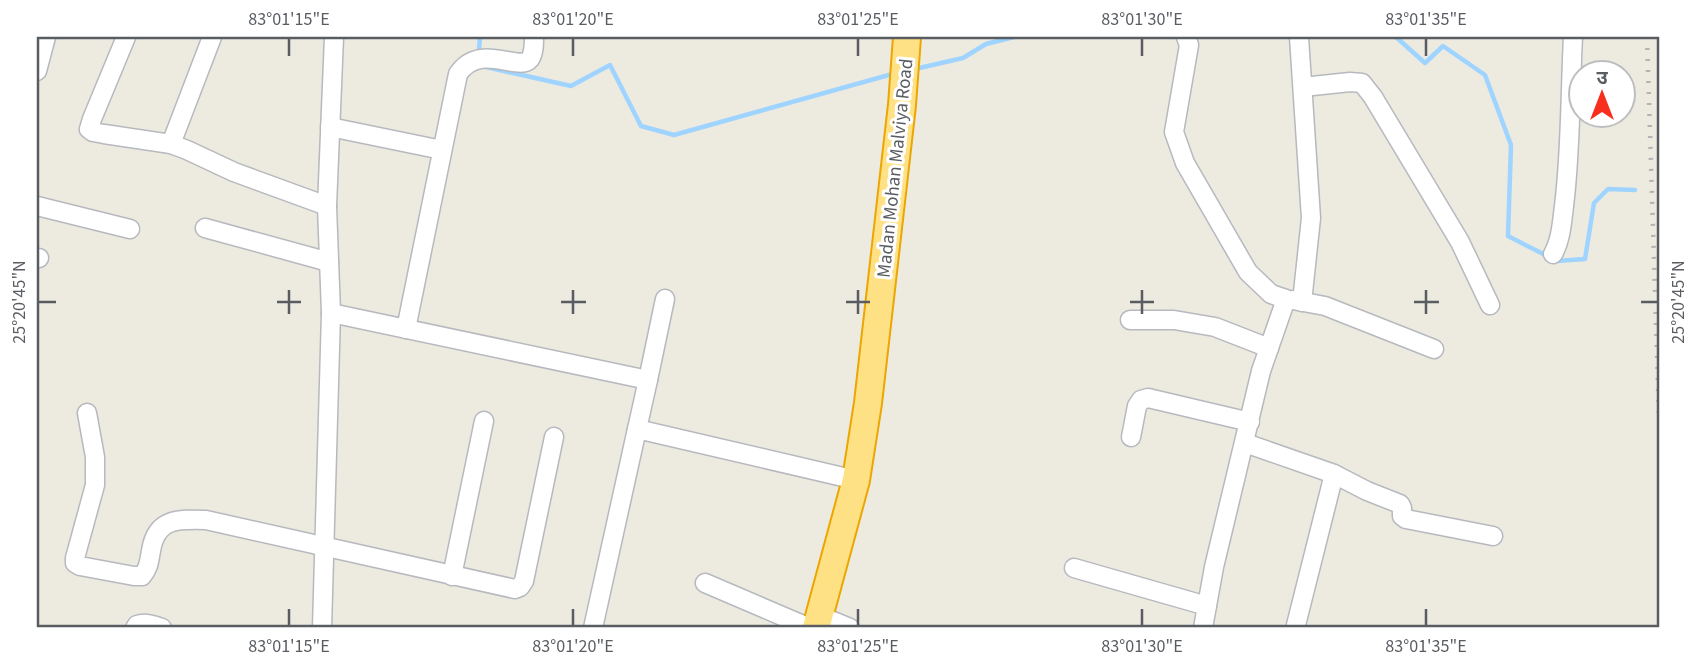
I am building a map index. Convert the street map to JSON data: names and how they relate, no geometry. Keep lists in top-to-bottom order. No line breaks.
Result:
{"streets":{"highway":["Madan Mohan Malviya Road"]},"north":"top","coordinates":["83°01'15\"E","83°01'20\"E","83°01'25\"E","83°01'30\"E","83°01'35\"E","25°20'45\"N"]}
